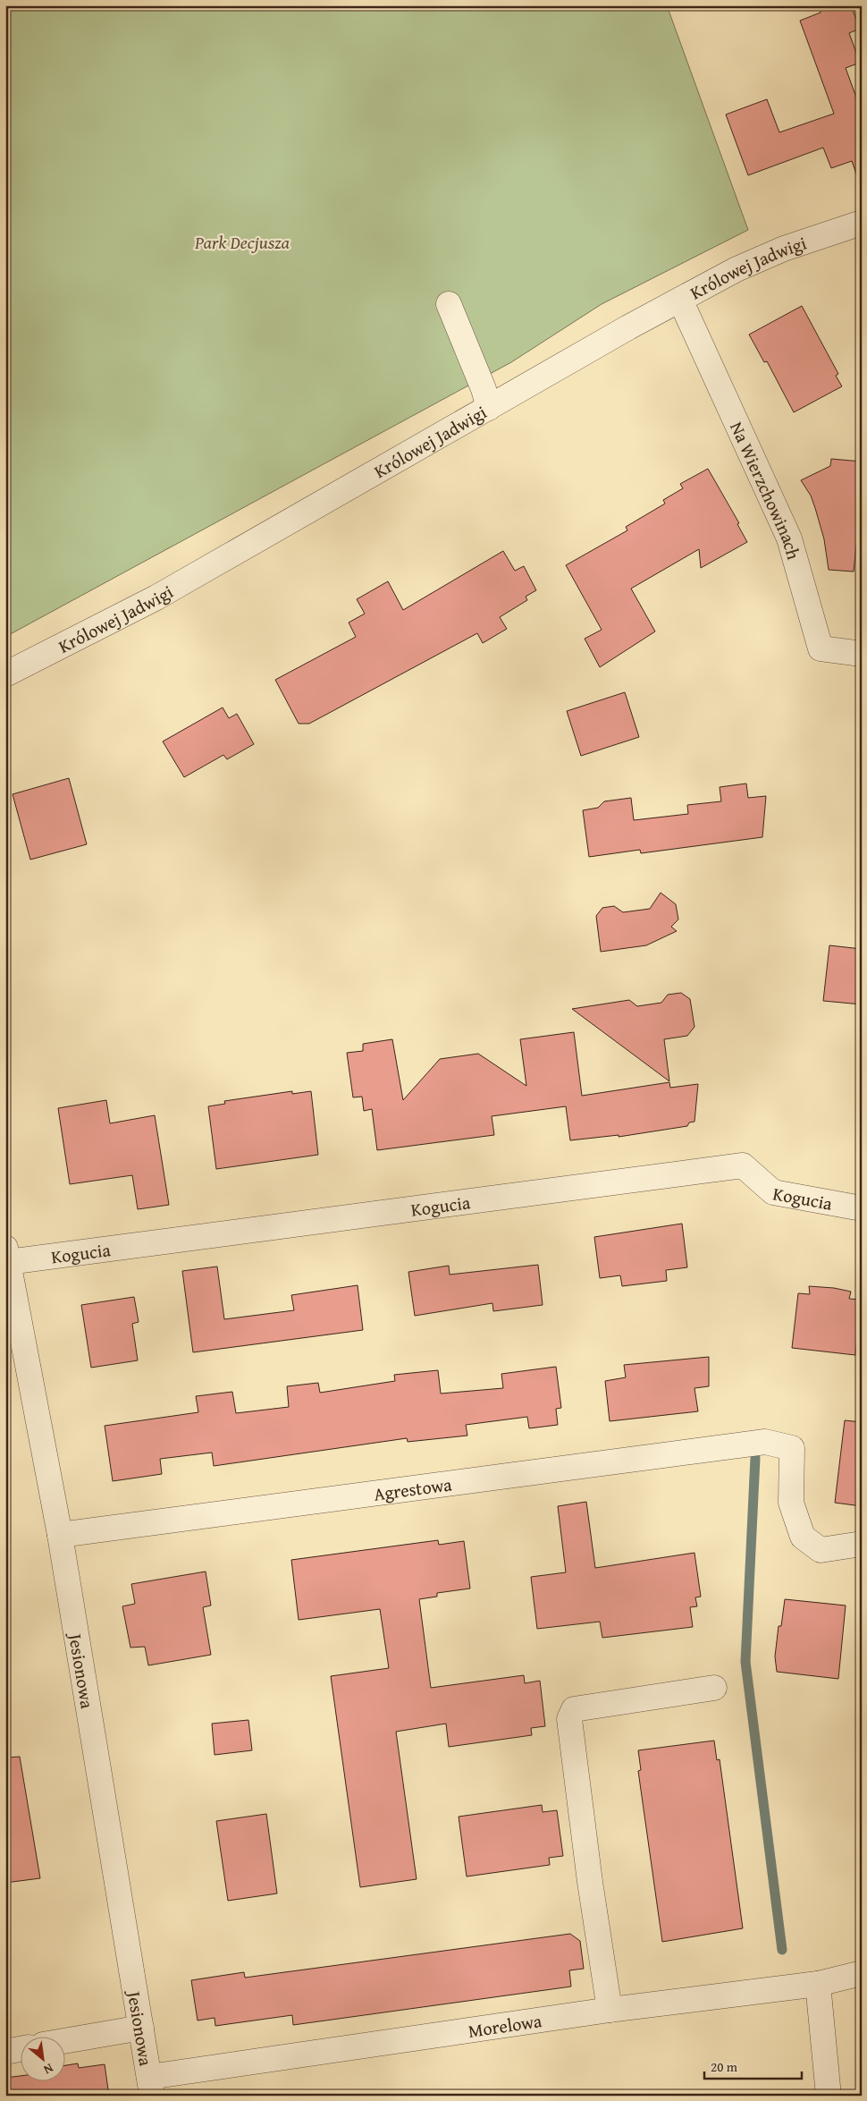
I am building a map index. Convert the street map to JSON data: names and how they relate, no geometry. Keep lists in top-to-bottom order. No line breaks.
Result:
{"streets":{"street":["Królowej Jadwigi","Na Wierzchowinach","Kogucia","Agrestowa","Jesionowa","Morelowa"]},"crossings":[["Królowej Jadwigi","Na Wierzchowinach"],["Kogucia","Jesionowa"],["Agrestowa","Jesionowa"],["Jesionowa","Morelowa"]],"parks":["Park Decjusza"],"scale_bar":"20 m","north":"bottom right"}
